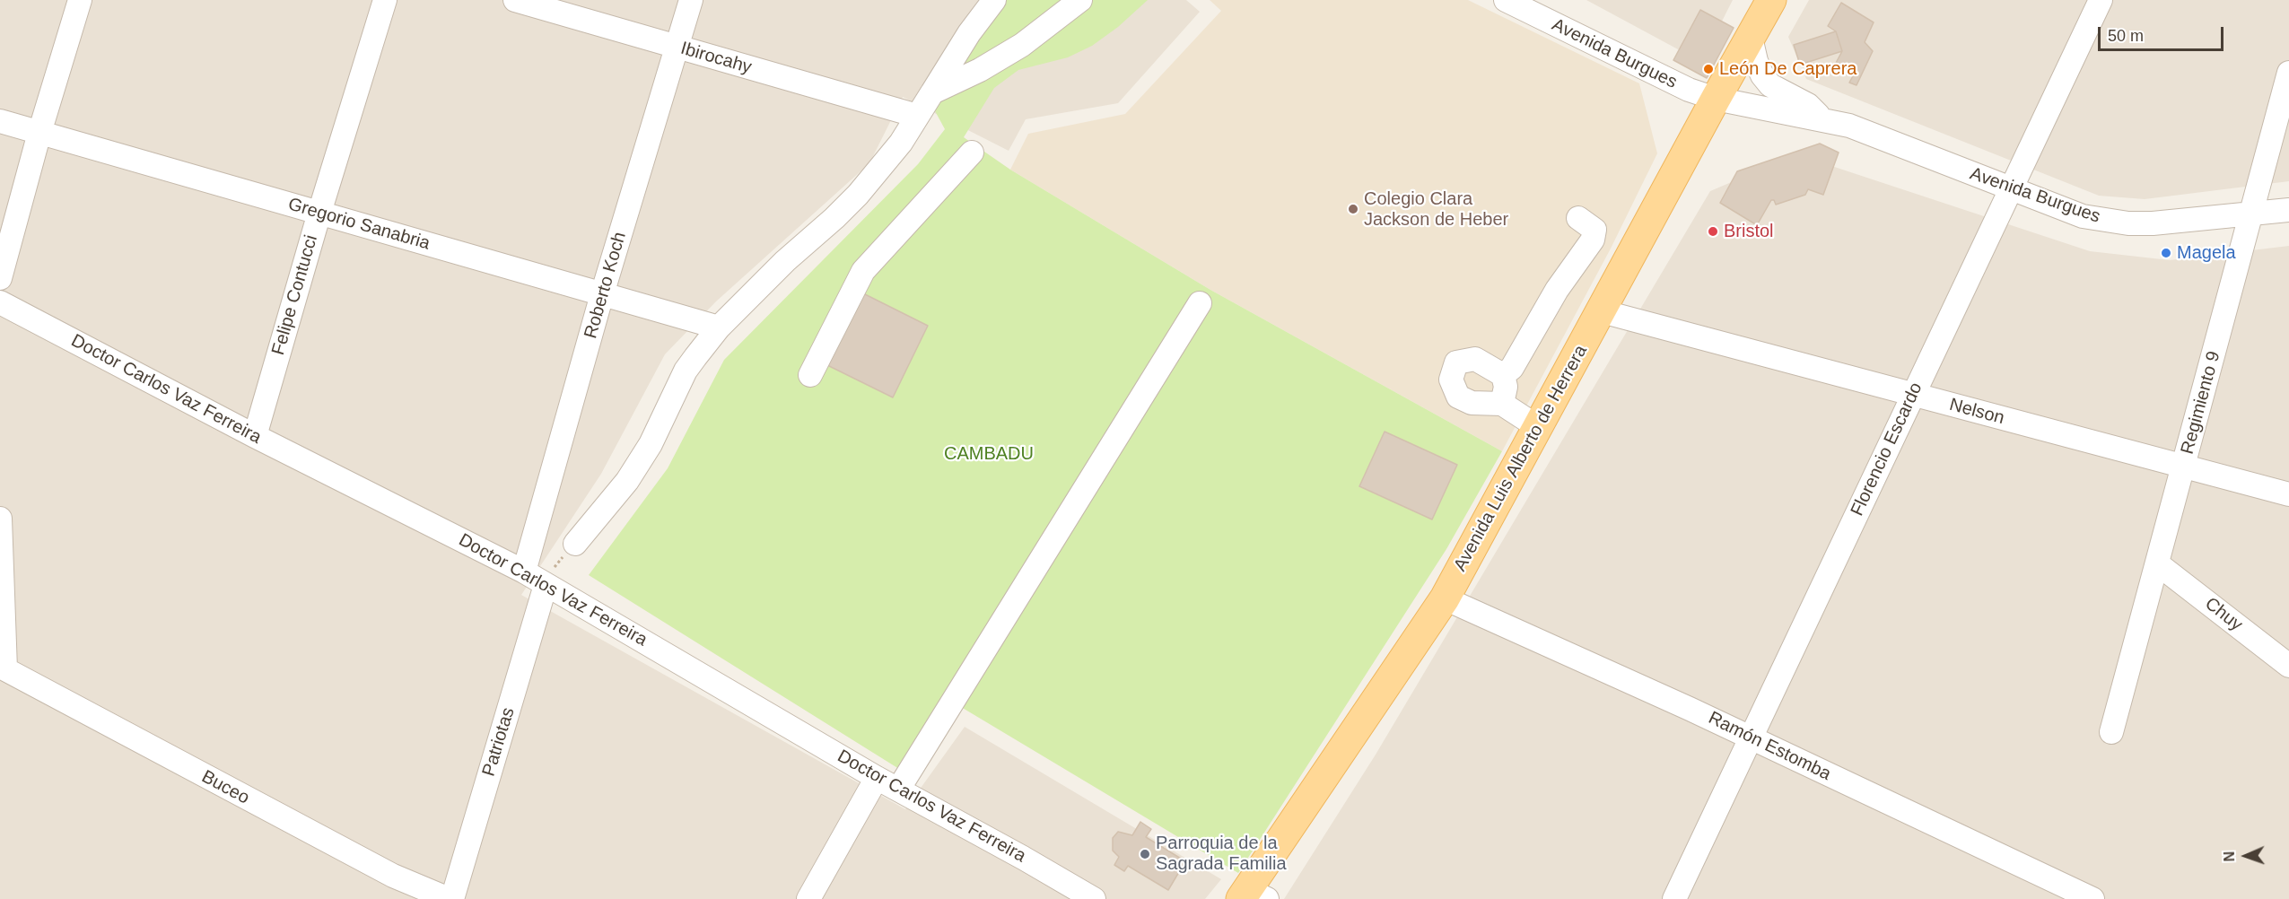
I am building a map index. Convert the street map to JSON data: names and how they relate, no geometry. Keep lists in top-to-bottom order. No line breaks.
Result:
{"streets":{"main road":["Avenida Luis Alberto de Herrera"],"street":["Avenida Burgues","Ibirocahy","Gregorio Sanabria","Roberto Koch","Felipe Contucci","Doctor Carlos Vaz Ferreira","Regimiento 9","Nelson","Florencio Escardo","Chuy","Patriotas","Ramón Estomba","Buceo"]},"crossings":[["Avenida Burgues","Regimiento 9"],["Avenida Burgues","Florencio Escardo"],["Avenida Burgues","Avenida Luis Alberto de Herrera"],["Ibirocahy","Roberto Koch"],["Gregorio Sanabria","Roberto Koch"],["Gregorio Sanabria","Felipe Contucci"],["Roberto Koch","Doctor Carlos Vaz Ferreira"],["Felipe Contucci","Doctor Carlos Vaz Ferreira"],["Doctor Carlos Vaz Ferreira","Patriotas"],["Regimiento 9","Nelson"],["Regimiento 9","Chuy"],["Nelson","Florencio Escardo"],["Nelson","Avenida Luis Alberto de Herrera"],["Florencio Escardo","Ramón Estomba"],["Avenida Luis Alberto de Herrera","Ramón Estomba"],["Patriotas","Buceo"]],"parks":["CAMBADU"],"places":["León De Caprera","Colegio Clara Jackson de Heber","Bristol","Magela","Parroquia de la Sagrada Familia"],"scale_bar":"50 m","north":"left"}
